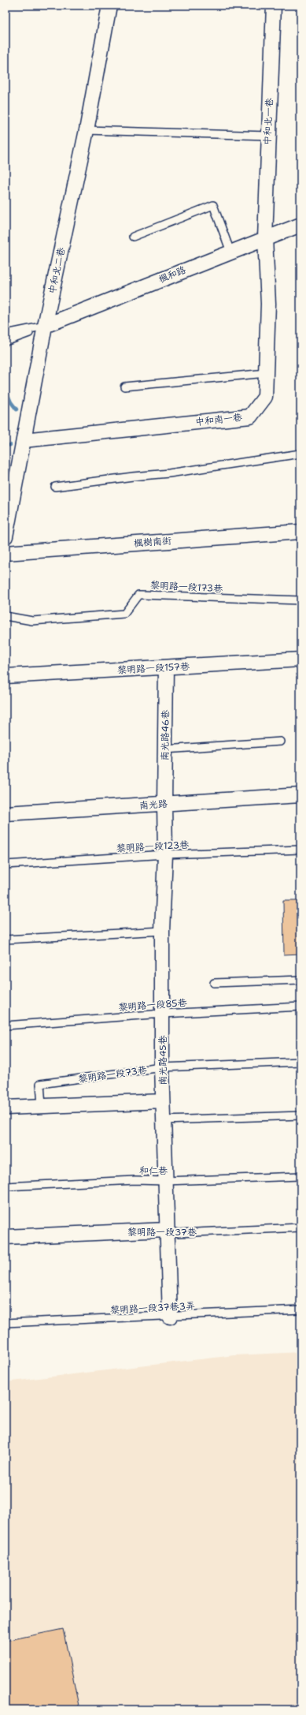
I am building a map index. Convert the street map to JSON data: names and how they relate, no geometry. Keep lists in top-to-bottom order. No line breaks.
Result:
{"streets":{"street":["中和北一巷","中和北二巷","楓和路","中和南一巷","楓樹南街","黎明路一段157巷","南光路46巷","南光路","南光路45巷","黎明路一段37巷"],"lane":["黎明路一段173巷","黎明路一段123巷","黎明路一段85巷","黎明路一段73巷","和仁巷","黎明路一段37巷3弄"]},"crossings":[["中和北一巷","楓和路"],["中和北一巷","中和南一巷"],["中和北二巷","楓和路"],["中和北二巷","中和南一巷"],["楓和路","中和南一巷"],["黎明路一段157巷","南光路46巷"],["南光路46巷","南光路"],["南光路46巷","南光路45巷"],["南光路","南光路45巷"],["黎明路一段123巷","南光路45巷"],["黎明路一段85巷","南光路45巷"],["南光路45巷","黎明路一段73巷"],["南光路45巷","和仁巷"],["南光路45巷","黎明路一段37巷"],["南光路45巷","黎明路一段37巷3弄"]]}
